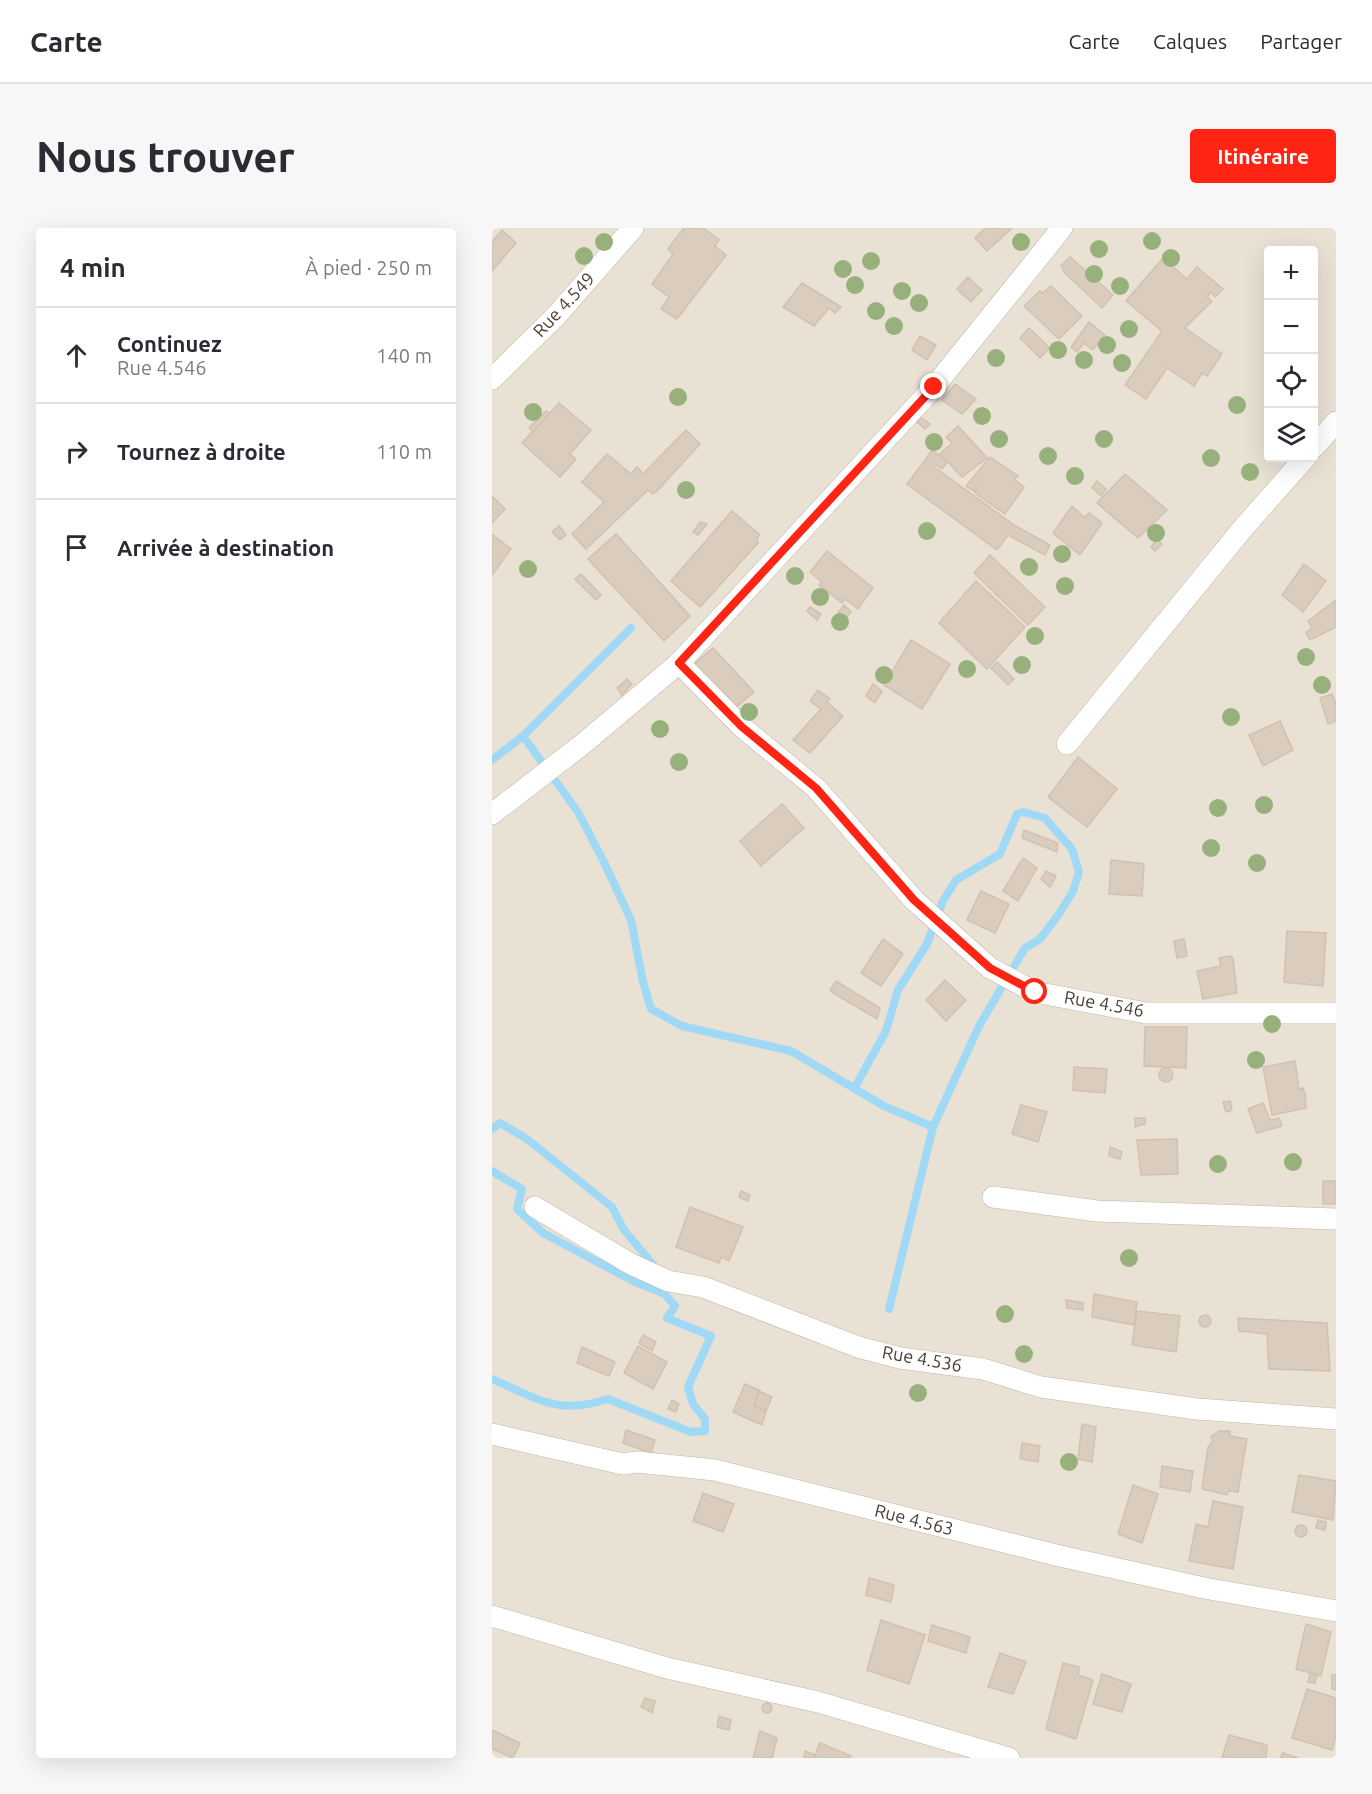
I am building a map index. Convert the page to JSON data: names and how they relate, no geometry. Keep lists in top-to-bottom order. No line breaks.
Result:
{"streets":{"street":["Rue 4.549","Rue 4.546","Rue 4.536","Rue 4.563"]},"page":{"header":"Carte","nav":["Carte","Calques","Partager"],"buttons":"Itinéraire","title":"Nous trouver","heading":["4 min","À pied · 250 m"],"map_buttons":["+","−"],"list":[["Continuez","Rue 4.546","140 m"],["Tournez à droite","110 m"],"Arrivée à destination"]}}
